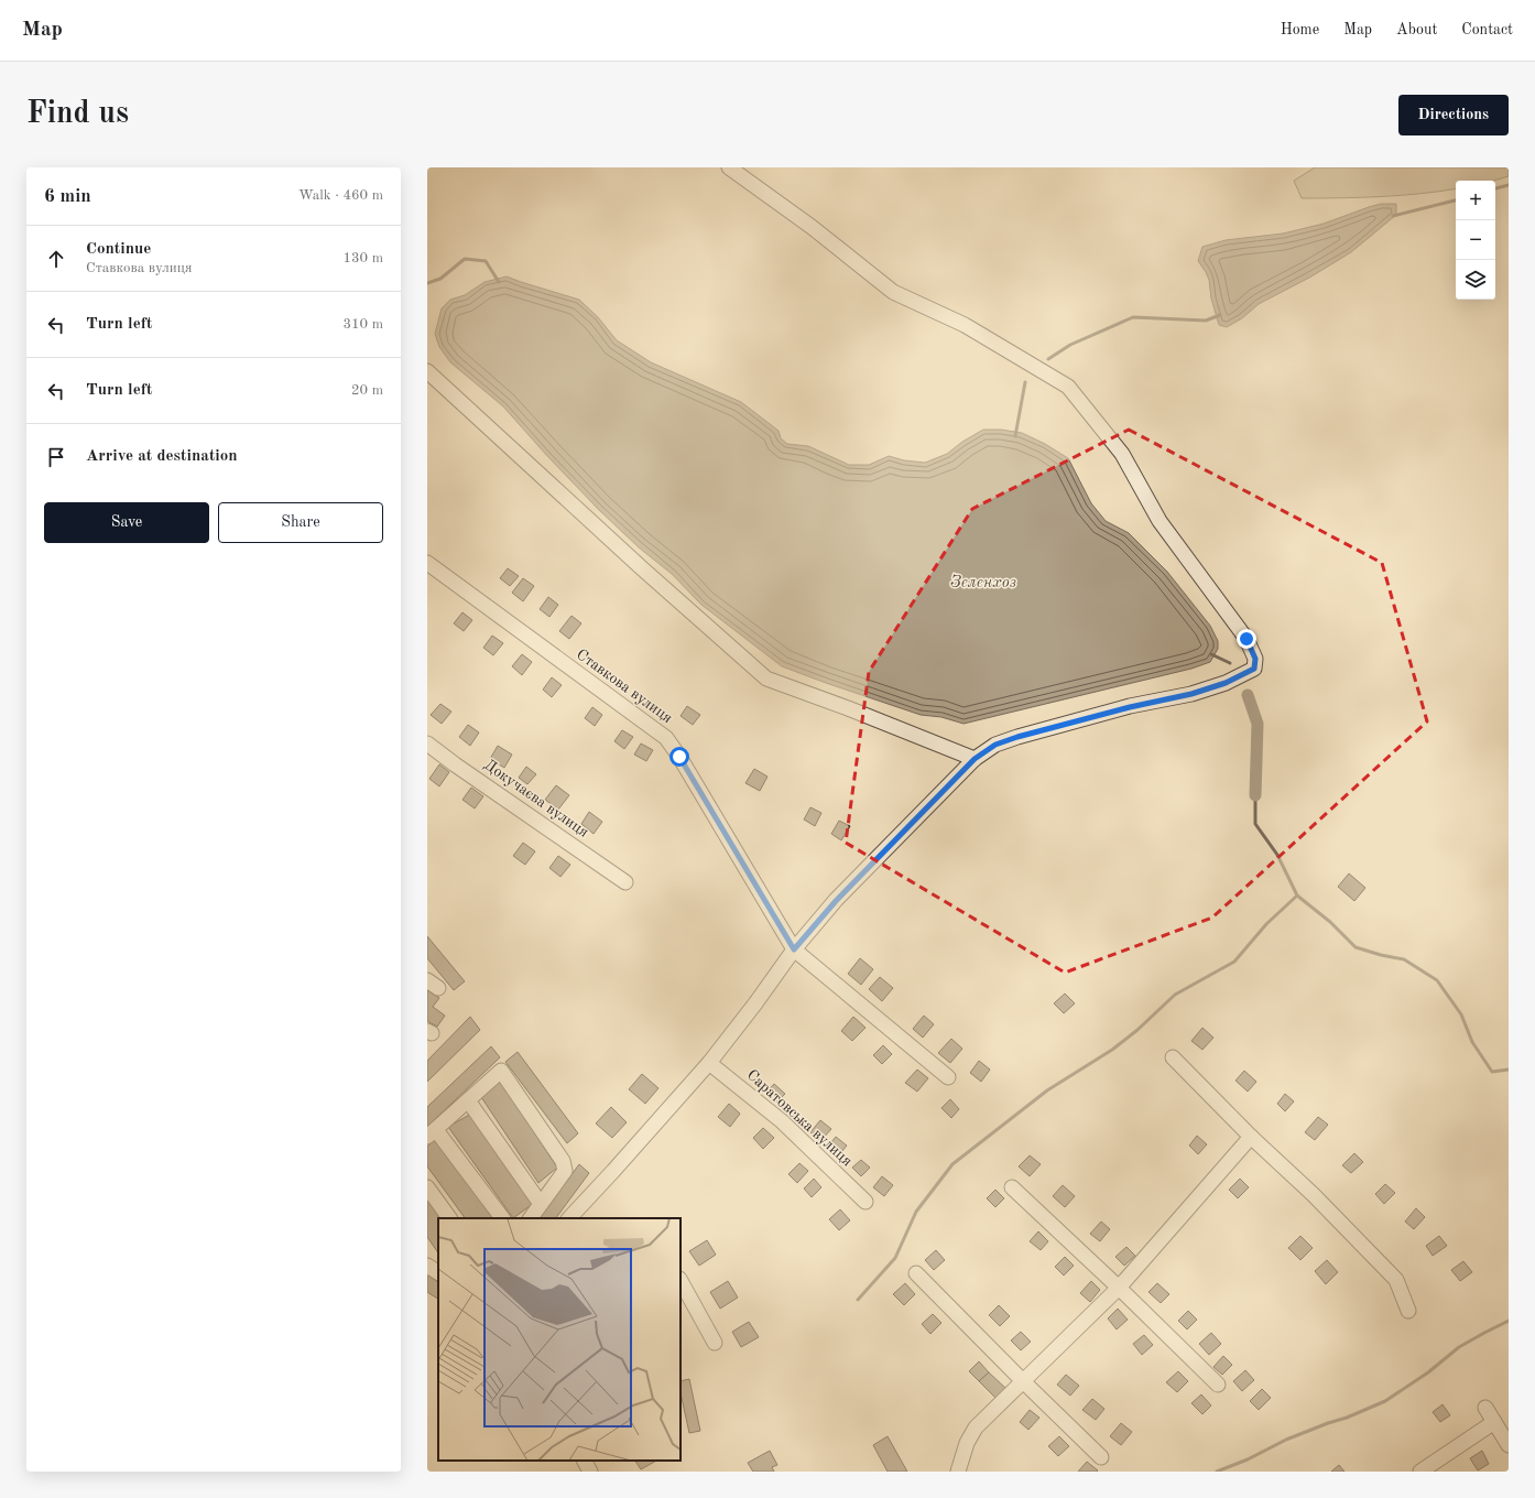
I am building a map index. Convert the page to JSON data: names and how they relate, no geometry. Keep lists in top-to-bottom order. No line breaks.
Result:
{"streets":{"street":["Ставкова вулиця","Докучаєва вулиця","Саратовська вулиця"]},"water":["Зеленхоз"],"page":{"header":"Map","nav":["Home","Map","About","Contact"],"buttons":["Directions",["Save","Share"]],"title":"Find us","heading":["6 min","Walk · 460 m"],"map_buttons":["+","−"],"list":[["Continue","Ставкова вулиця","130 m"],["Turn left","310 m"],["Turn left","20 m"],"Arrive at destination"]}}
